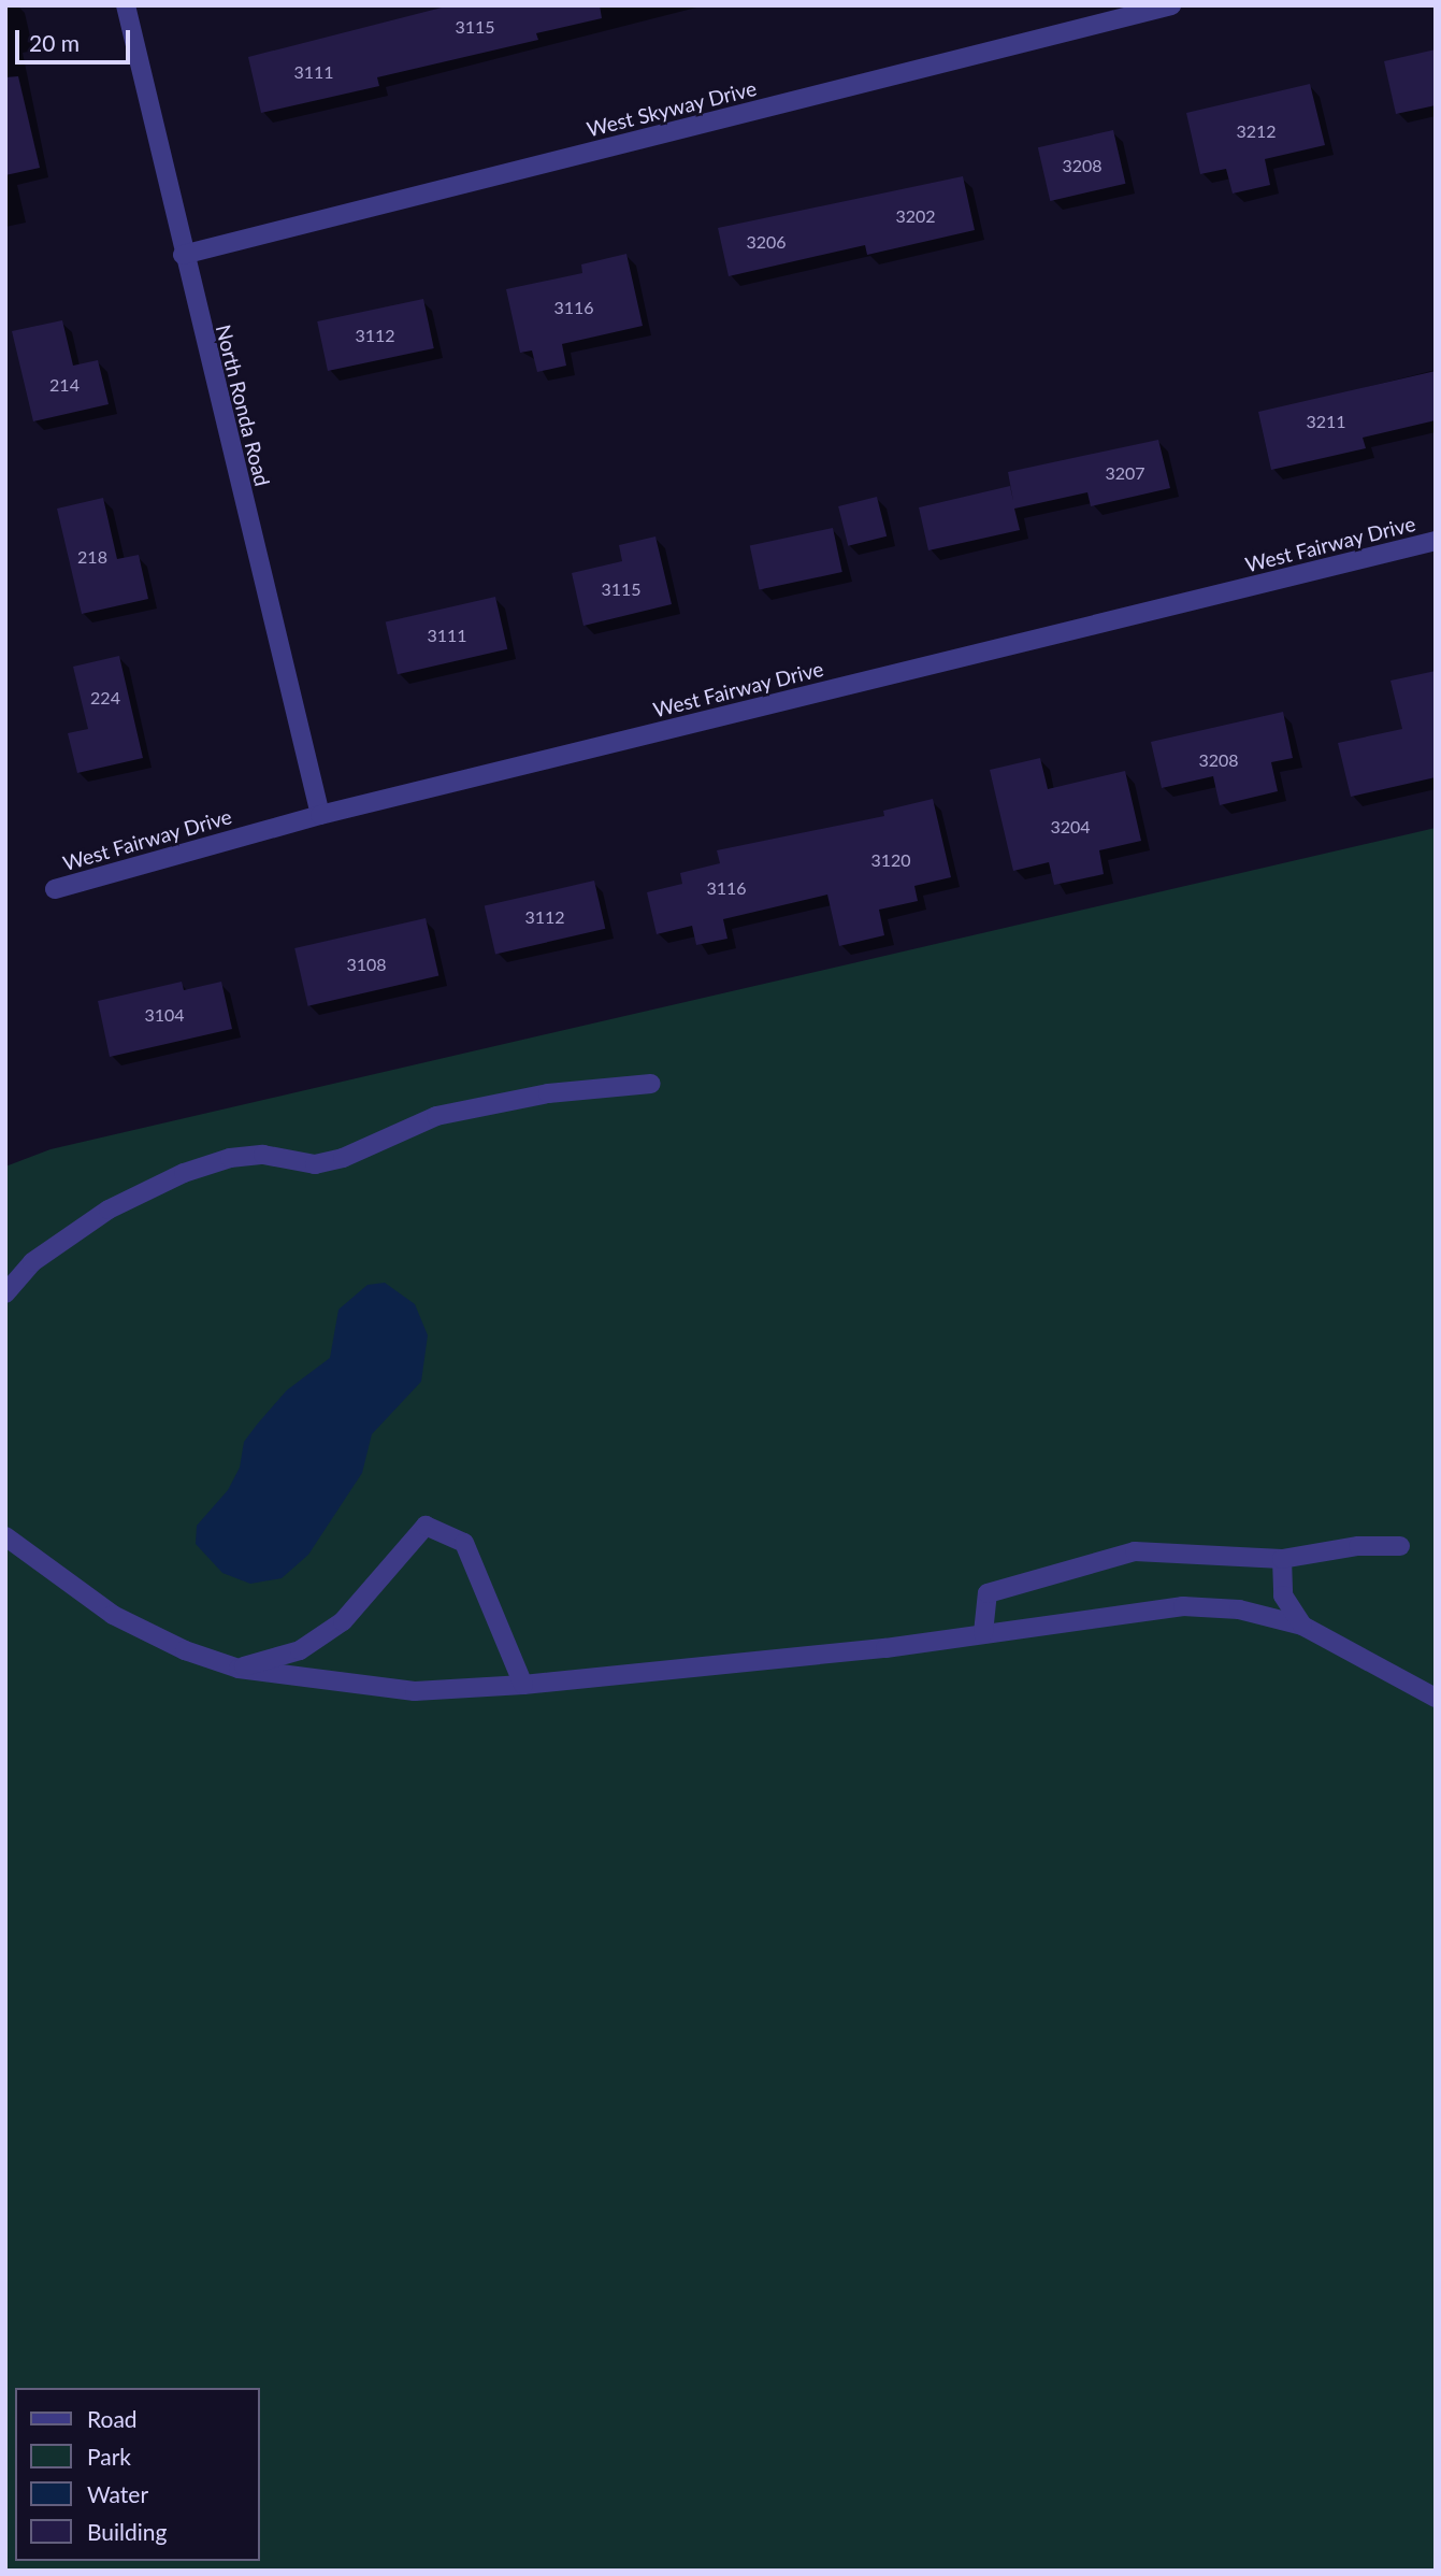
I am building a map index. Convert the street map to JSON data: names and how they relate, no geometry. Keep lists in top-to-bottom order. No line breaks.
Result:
{"streets":{"street":["West Skyway Drive","North Ronda Road","West Fairway Drive"]},"crossings":[["West Skyway Drive","North Ronda Road"],["North Ronda Road","West Fairway Drive"]],"house_numbers":["3115","3111","3212","3208","3202","3206","3116","3112","214","3211","3207","218","3115","3111","224","3208","3204","3120","3116","3112","3108","3104"],"legend":["Road","Park","Water","Building"],"scale_bar":"20 m"}
